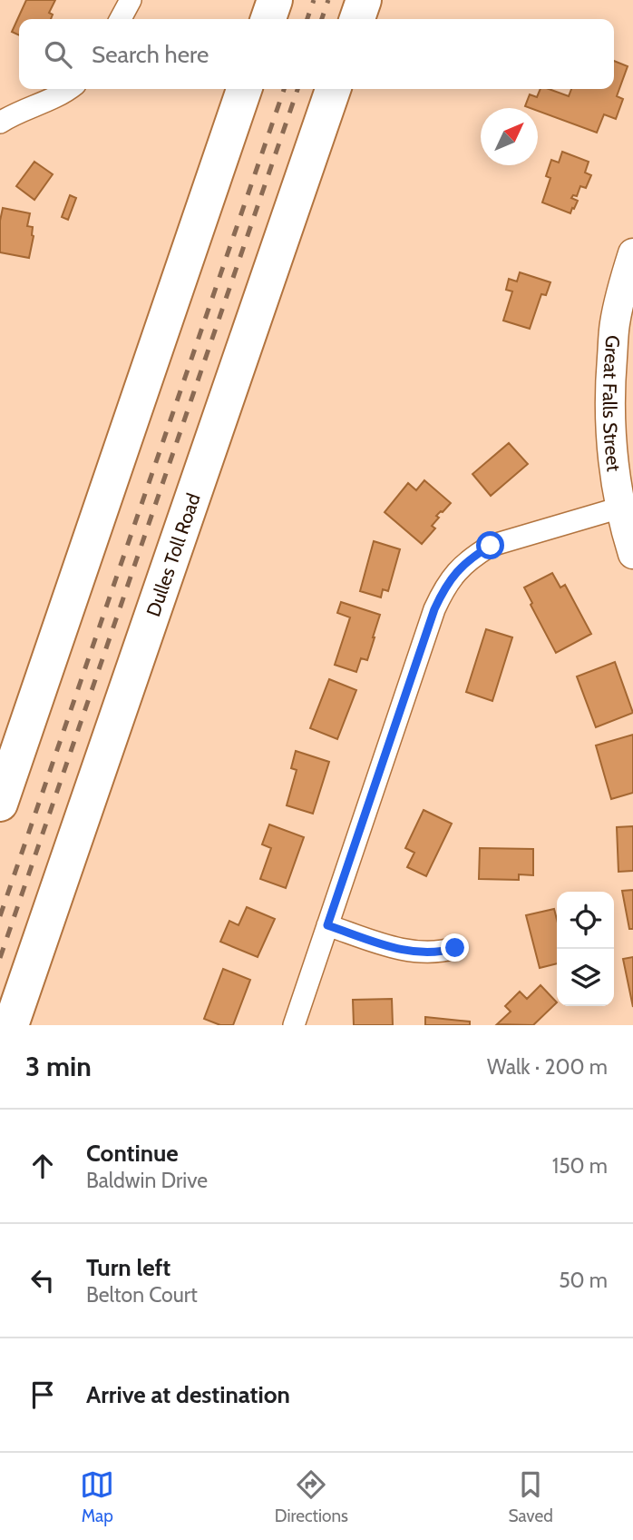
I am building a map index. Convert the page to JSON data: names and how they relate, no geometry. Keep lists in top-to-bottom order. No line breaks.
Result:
{"streets":{"highway":["Dulles Toll Road"],"main road":["Great Falls Street"]},"north":"top right","page":{"search":"Search here","heading":["3 min","Walk · 200 m"],"list":[["Continue","Baldwin Drive","150 m"],["Turn left","Belton Court","50 m"],"Arrive at destination"],"nav":["Map","Directions","Saved"]}}
